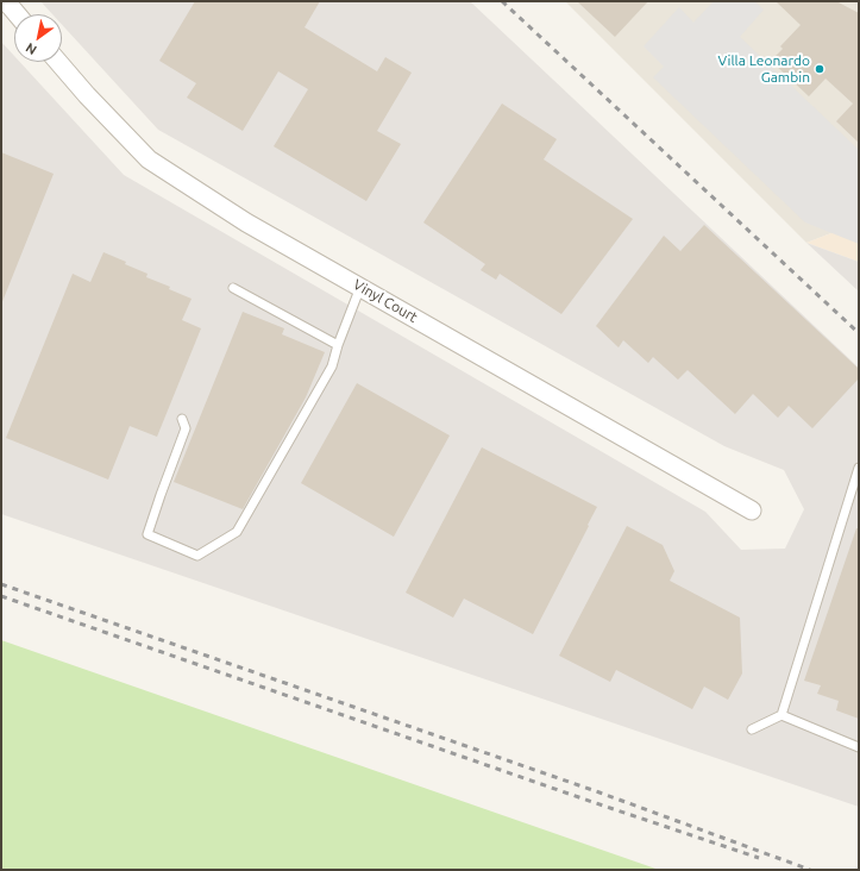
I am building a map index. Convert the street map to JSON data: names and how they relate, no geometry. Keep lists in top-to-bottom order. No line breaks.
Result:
{"streets":{"street":["Vinyl Court"]},"places":["Villa Leonardo Gambin"],"north":"bottom left"}
